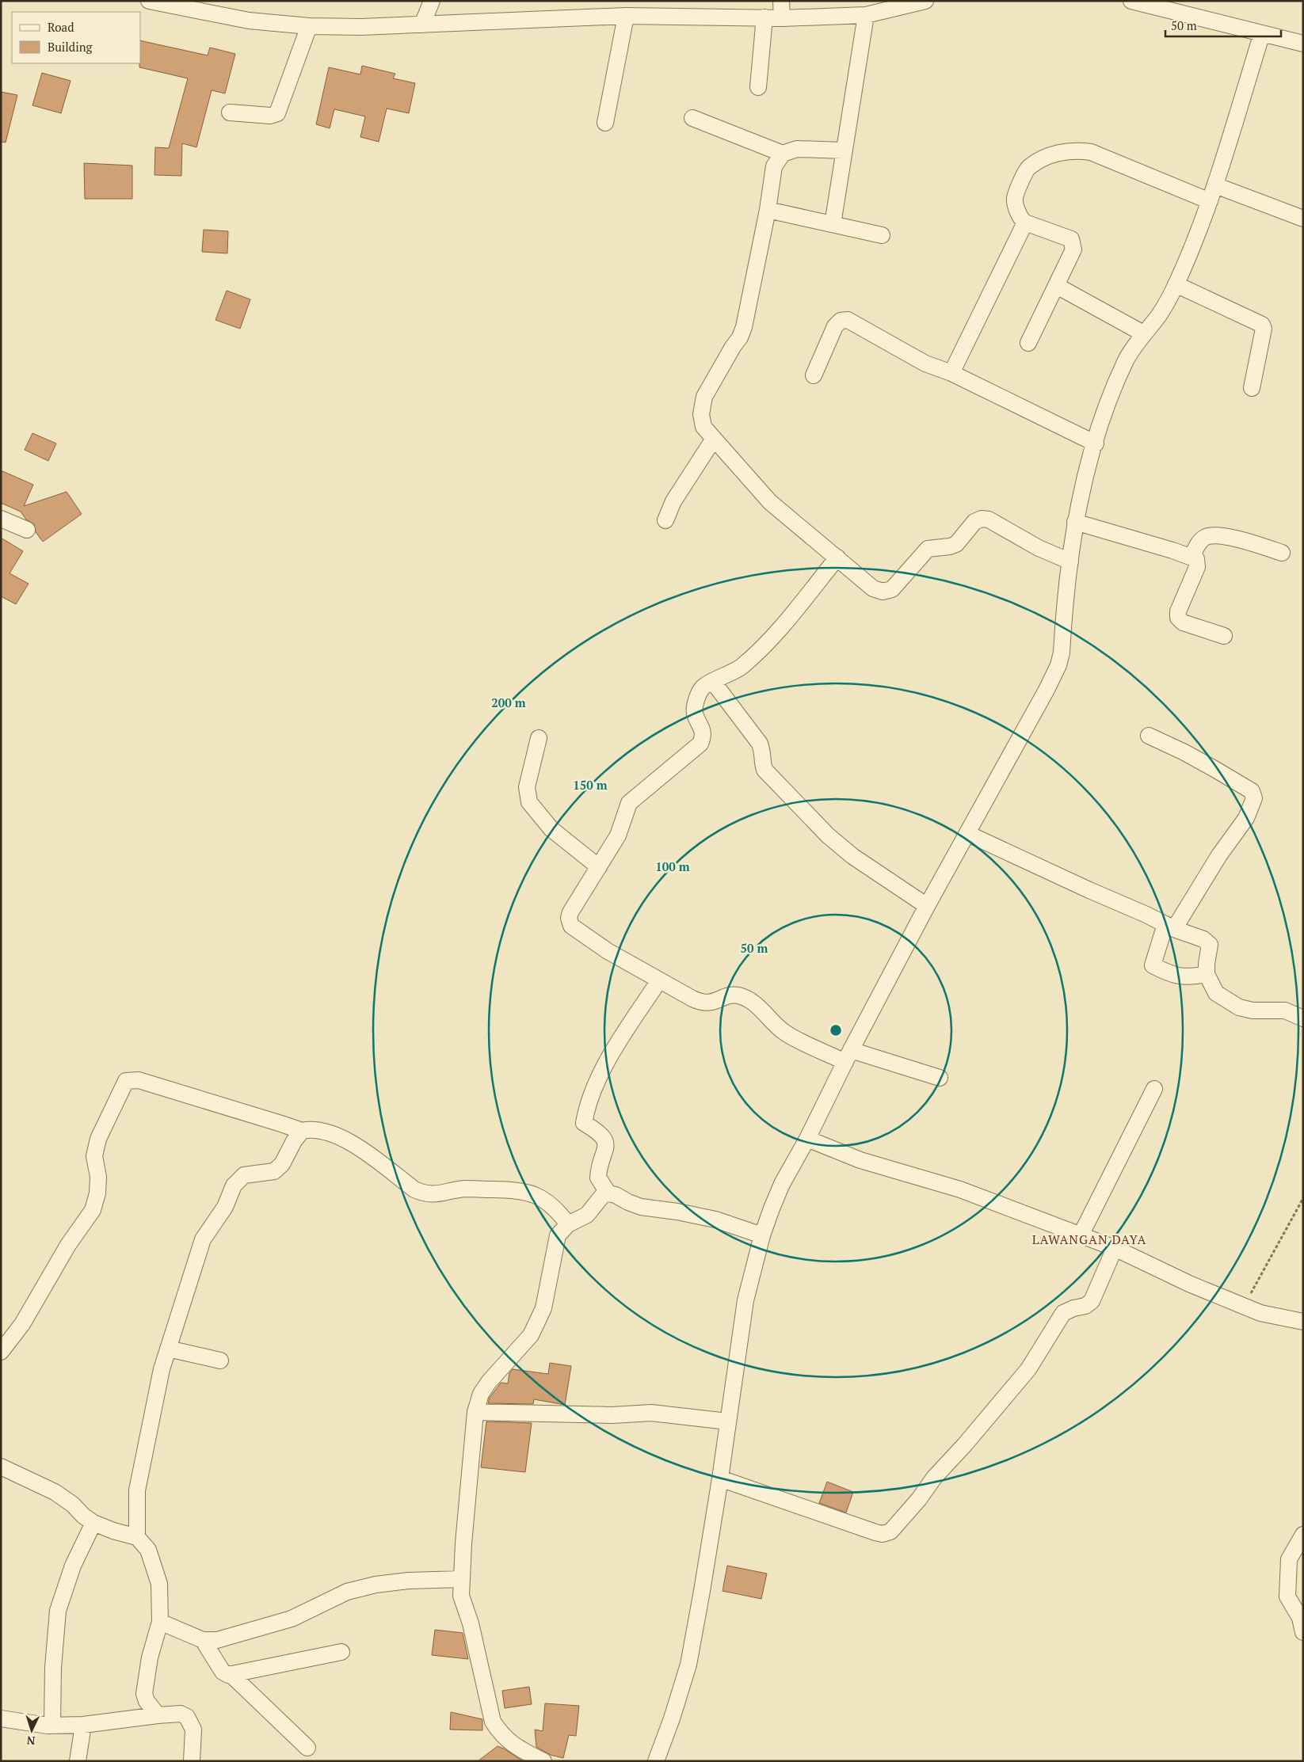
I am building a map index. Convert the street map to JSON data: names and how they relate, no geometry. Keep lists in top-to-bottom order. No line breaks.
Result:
{"districts":["LAWANGAN DAYA"],"legend":["Road","Building"],"scale_bar":"50 m","north":"bottom","rings":["200 m","150 m","100 m","50 m"]}
